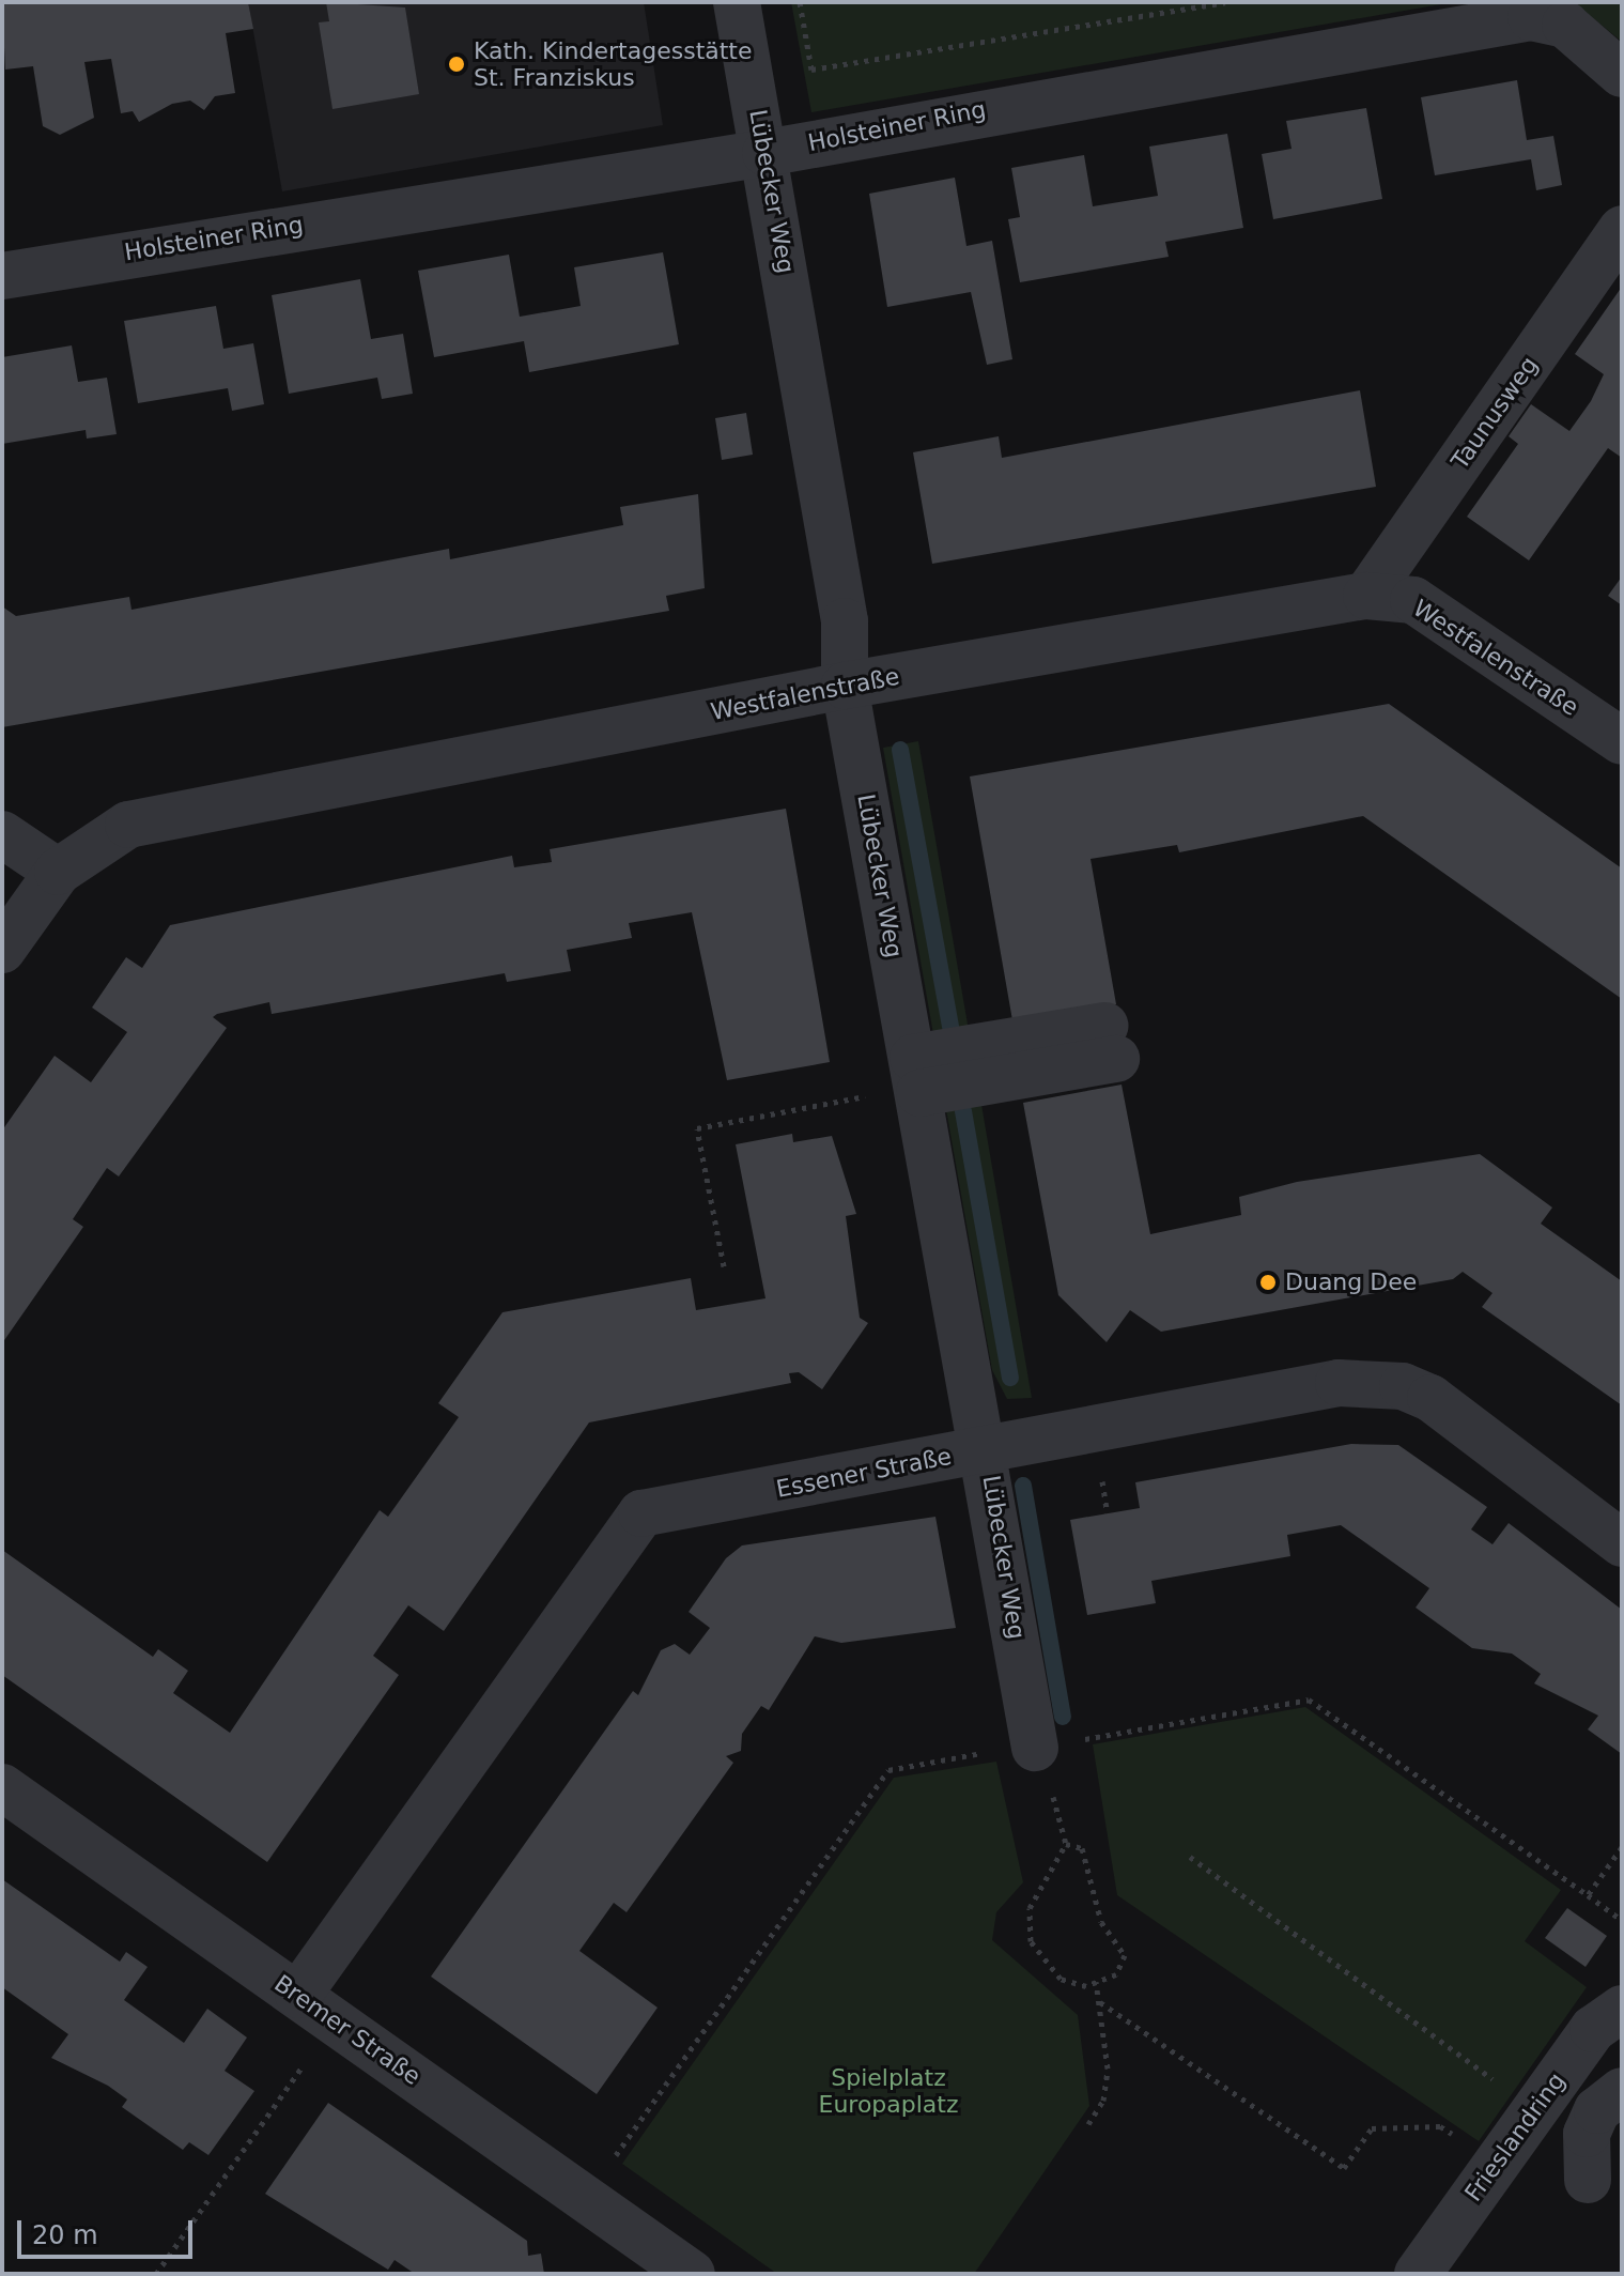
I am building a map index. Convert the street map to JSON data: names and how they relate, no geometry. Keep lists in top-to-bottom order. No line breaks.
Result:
{"streets":{"street":["Holsteiner Ring","Lübecker Weg","Taunusweg","Westfalenstraße","Essener Straße","Bremer Straße","Frieslandring"]},"crossings":[["Holsteiner Ring","Lübecker Weg"],["Lübecker Weg","Westfalenstraße"],["Lübecker Weg","Essener Straße"],["Taunusweg","Westfalenstraße"],["Essener Straße","Bremer Straße"]],"parks":["Spielplatz Europaplatz"],"places":["Kath. Kindertagesstätte St. Franziskus","Duang Dee"],"scale_bar":"20 m"}
